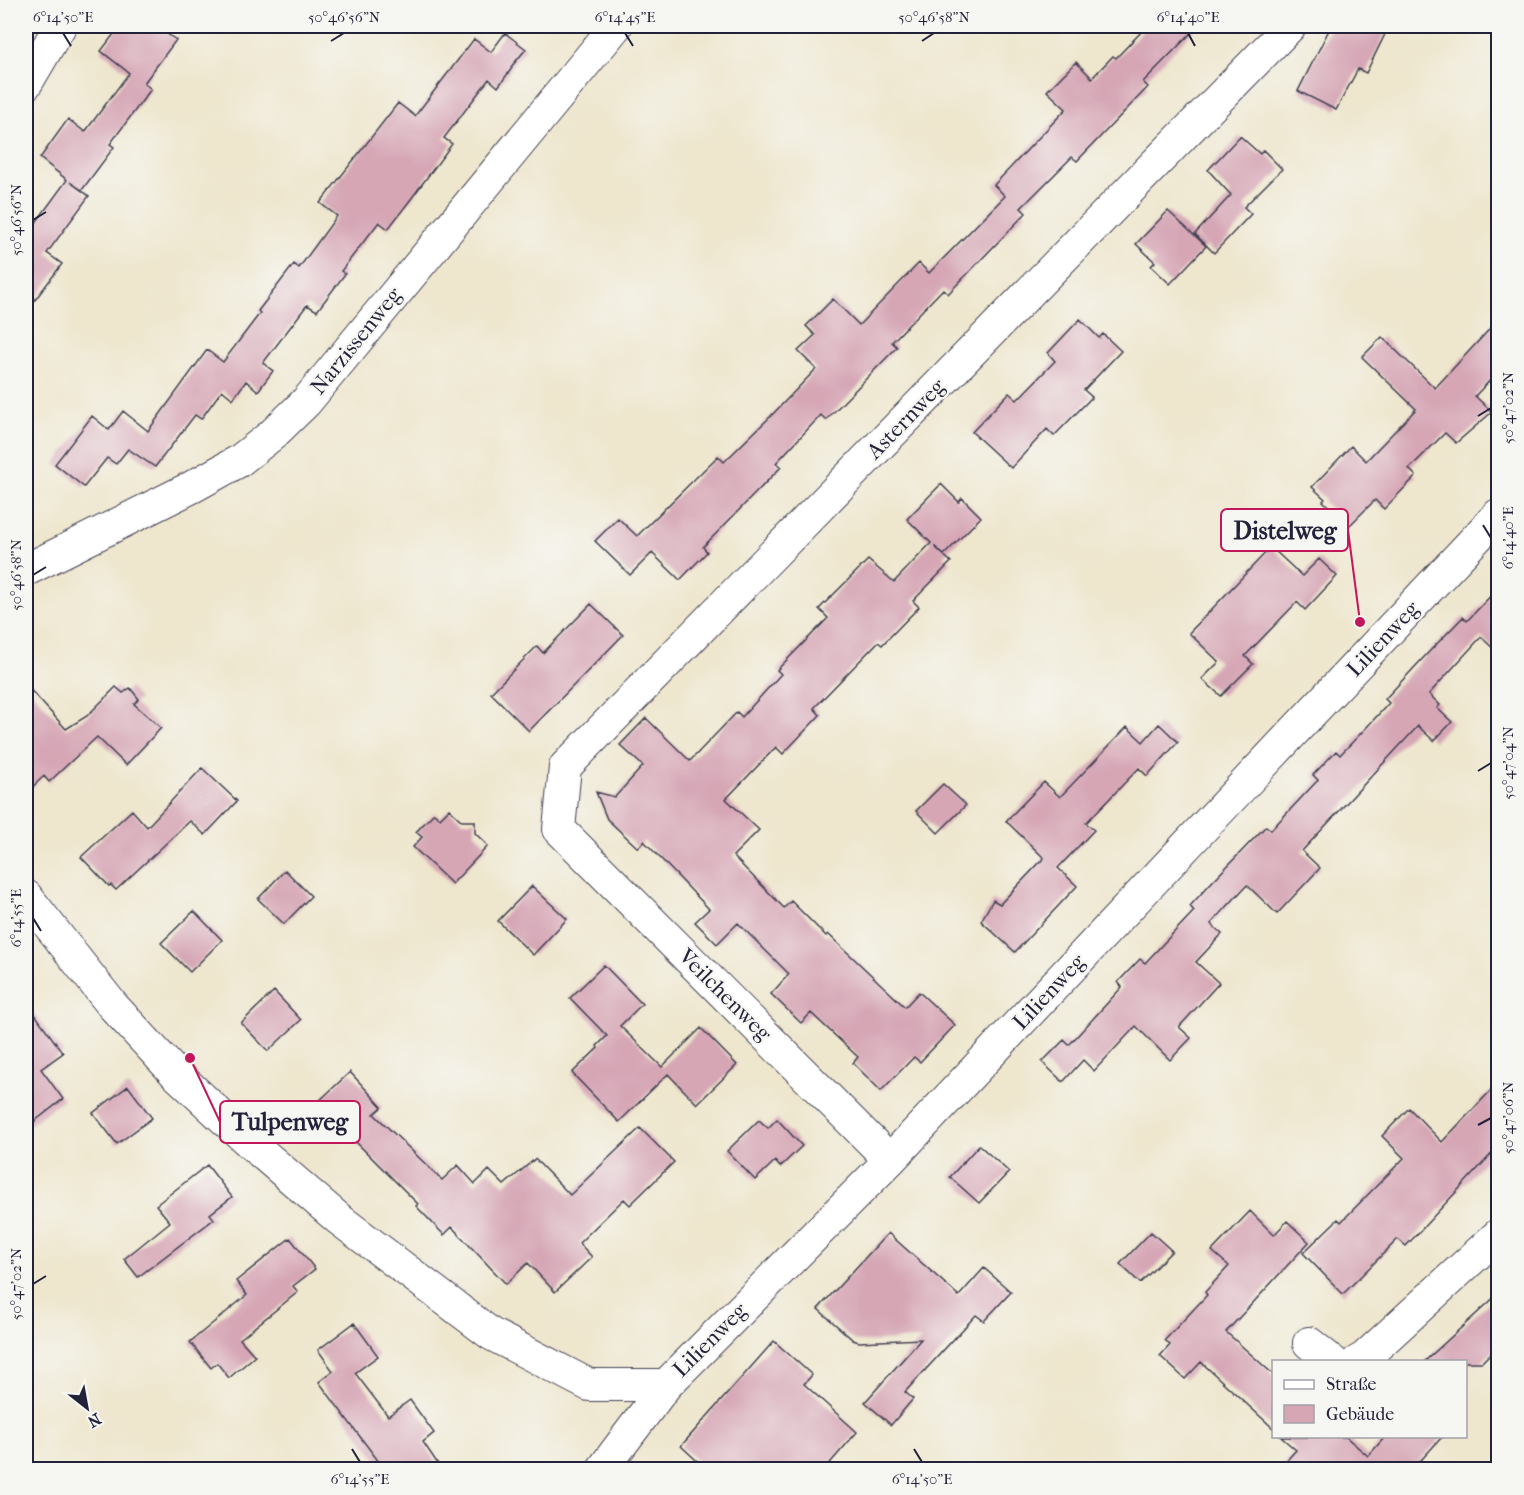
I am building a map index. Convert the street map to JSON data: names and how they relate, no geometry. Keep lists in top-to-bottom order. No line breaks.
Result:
{"streets":{"street":["Narzissenweg","Asternweg","Lilienweg","Veilchenweg"]},"crossings":[["Asternweg","Veilchenweg"],["Lilienweg","Veilchenweg"]],"places":["Distelweg","Tulpenweg"],"legend":["Straße","Gebäude"],"north":"bottom right","coordinates":["6°14'50\"E","50°46'56\"N","6°14'45\"E","50°46'58\"N","6°14'40\"E","50°47'02\"N","50°47'04\"N","6°14'55\"E","50°47'06\"N"]}
